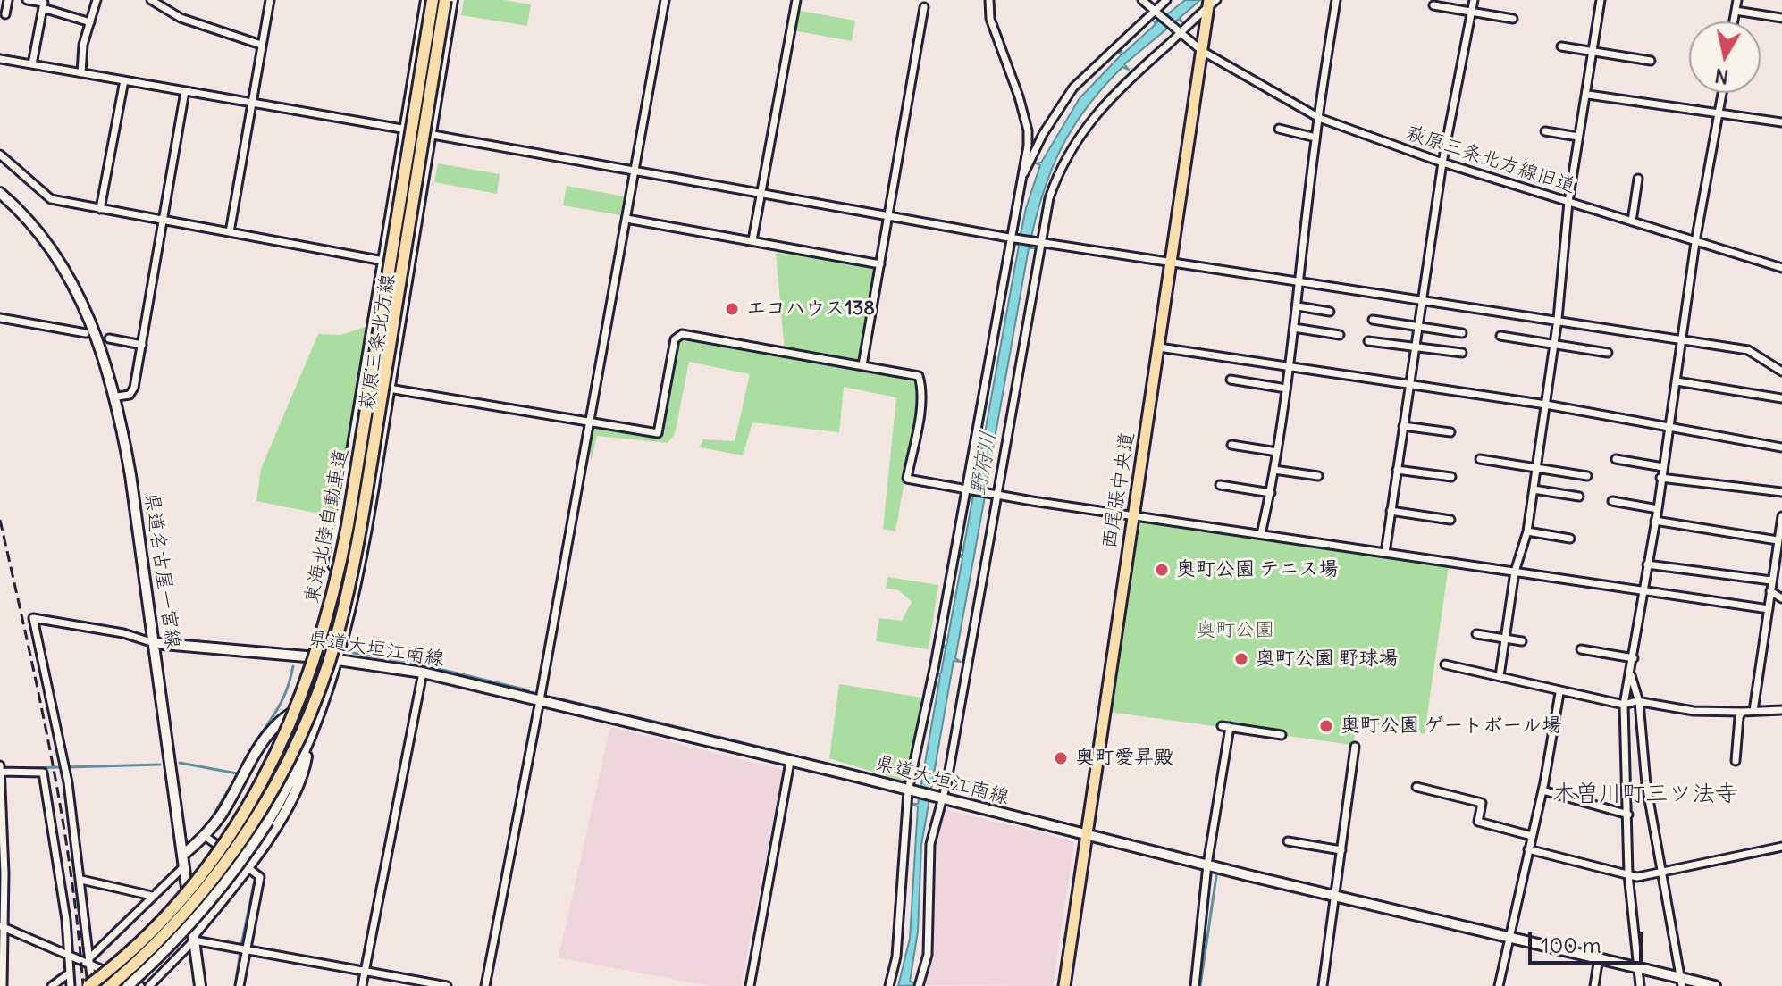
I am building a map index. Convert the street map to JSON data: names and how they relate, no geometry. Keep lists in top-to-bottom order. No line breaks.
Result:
{"streets":{"highway":["東海北陸自動車道"],"main road":["萩原三条北方線","西尾張中央道","県道名古屋一宮線","県道大垣江南線"],"street":["萩原三条北方線旧道"]},"crossings":[["萩原三条北方線旧道","西尾張中央道"],["萩原三条北方線","県道大垣江南線"],["西尾張中央道","県道大垣江南線"],["県道名古屋一宮線","県道大垣江南線"]],"districts":["木曽川町三ツ法寺"],"water":["野府川"],"parks":["奥町公園"],"places":["エコハウス138","奥町公園 テニス場","奥町公園 野球場","奥町公園 ゲートボール場","奥町愛昇殿"],"scale_bar":"100 m","north":"bottom"}
